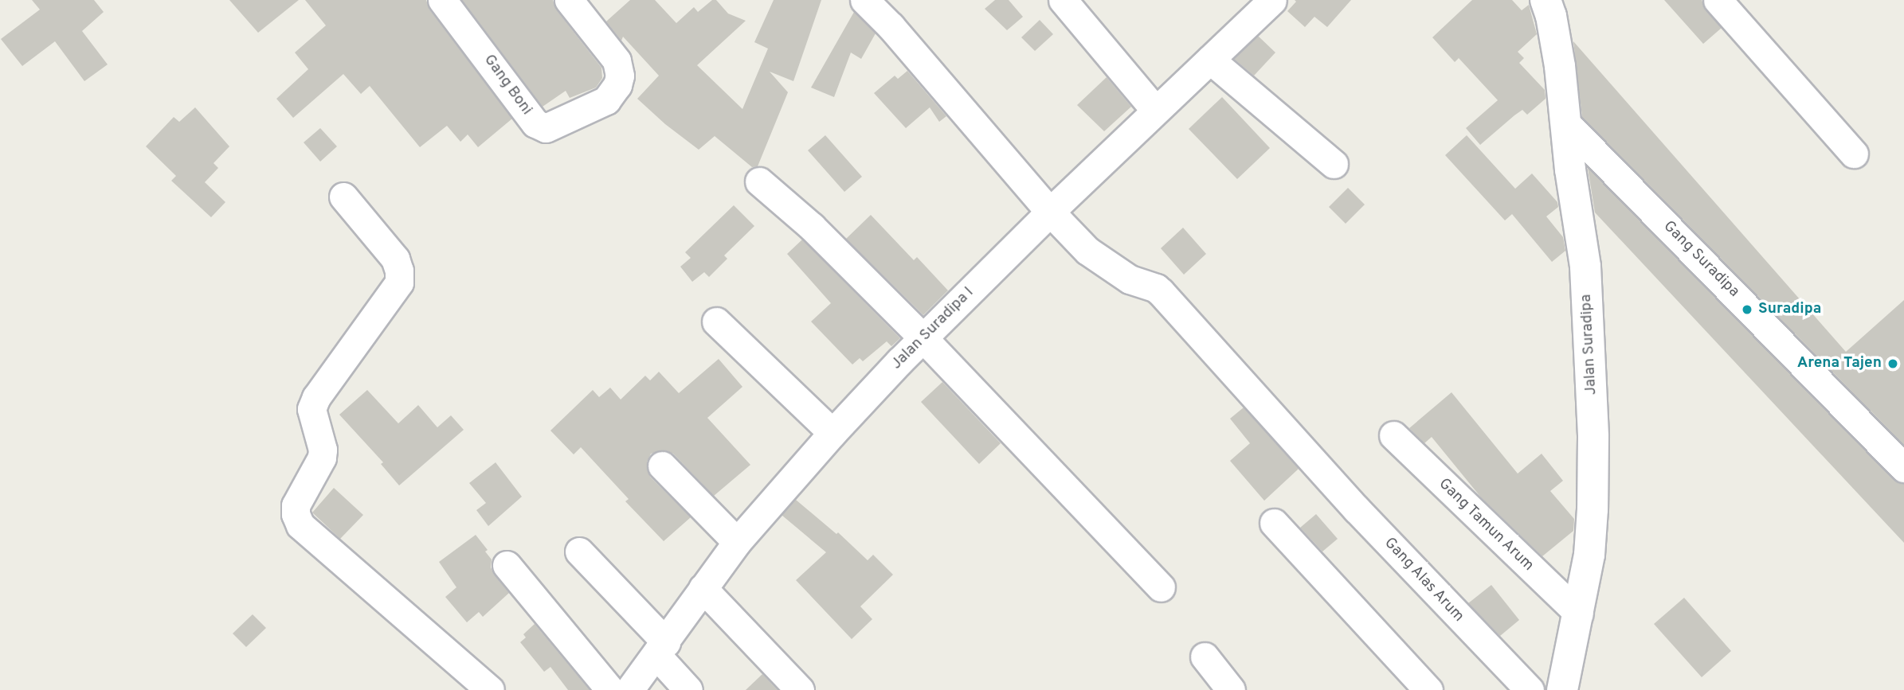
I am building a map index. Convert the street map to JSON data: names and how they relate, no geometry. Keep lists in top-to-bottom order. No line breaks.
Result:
{"streets":{"street":["Gang Boni","Gang Suradipa","Jalan Suradipa I","Jalan Suradipa","Gang Tamun Arum","Gang Alas Arum"]},"crossings":[["Gang Suradipa","Jalan Suradipa"],["Jalan Suradipa I","Gang Alas Arum"],["Jalan Suradipa","Gang Tamun Arum"]],"places":["Suradipa","Arena Tajen"]}
